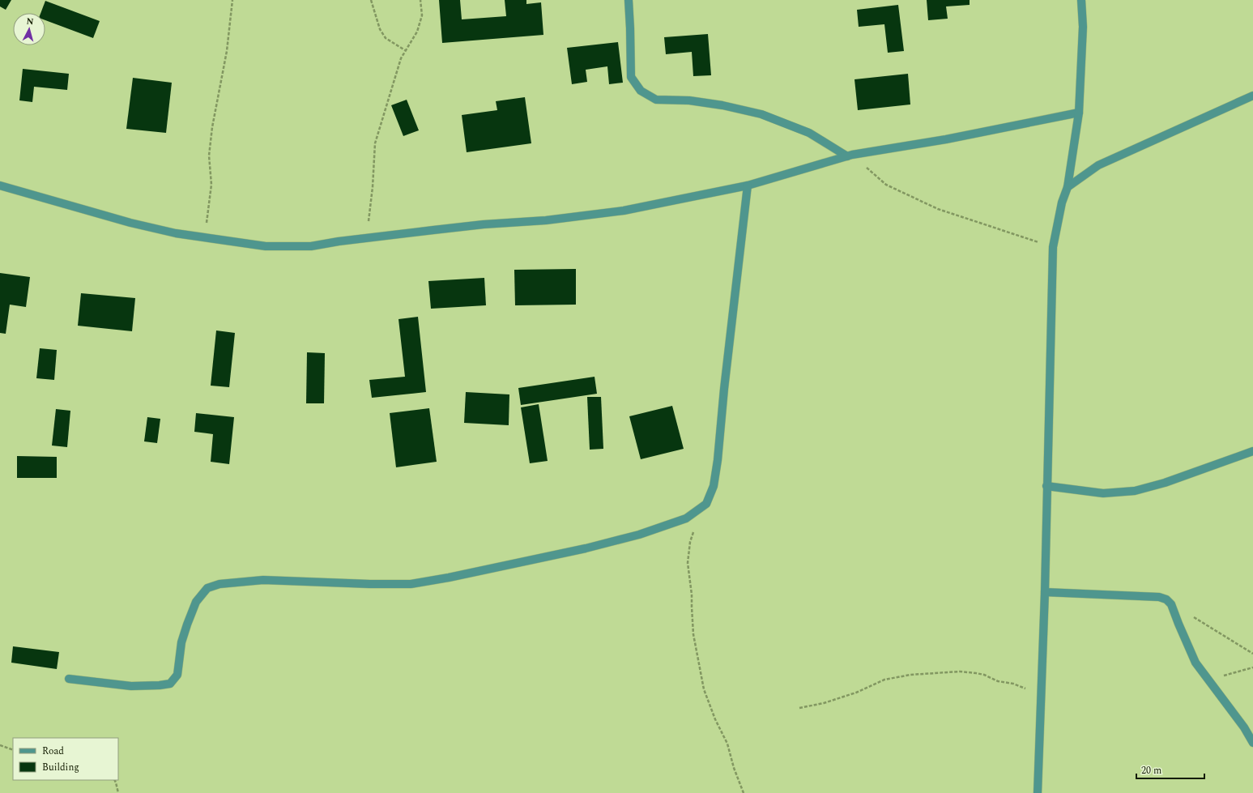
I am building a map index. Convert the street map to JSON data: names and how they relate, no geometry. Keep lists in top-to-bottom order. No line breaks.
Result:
{"legend":["Road","Building"],"scale_bar":"20 m","north":"top"}
